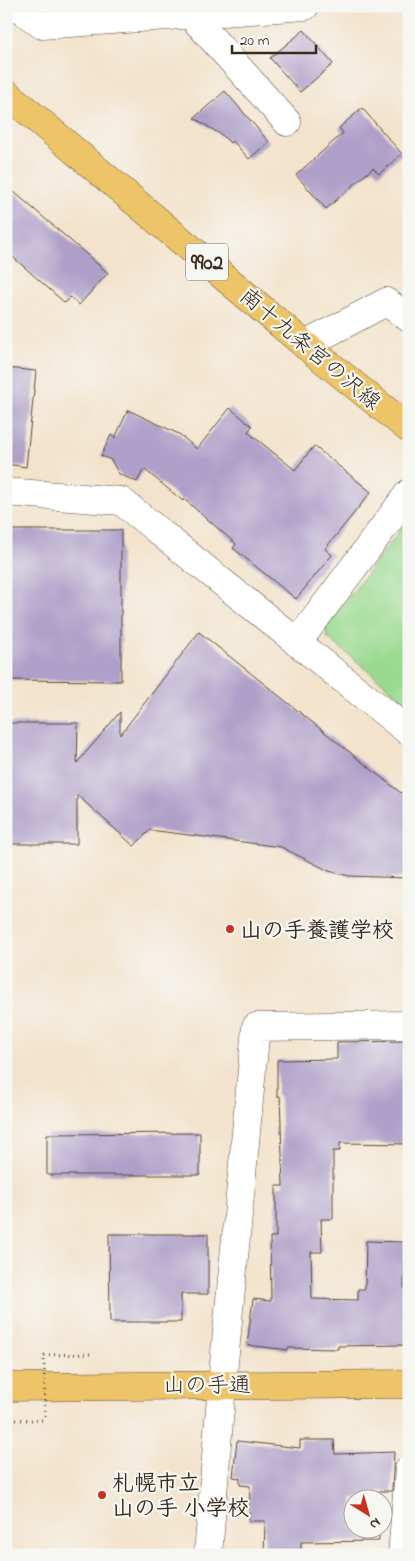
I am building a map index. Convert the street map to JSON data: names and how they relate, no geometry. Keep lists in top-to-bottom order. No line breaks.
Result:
{"streets":{"main road":["9902","南十九条宮の沢線","山の手通"]},"places":["山の手養護学校","札幌市立 山の手 小学校"],"scale_bar":"20 m","north":"bottom right"}
